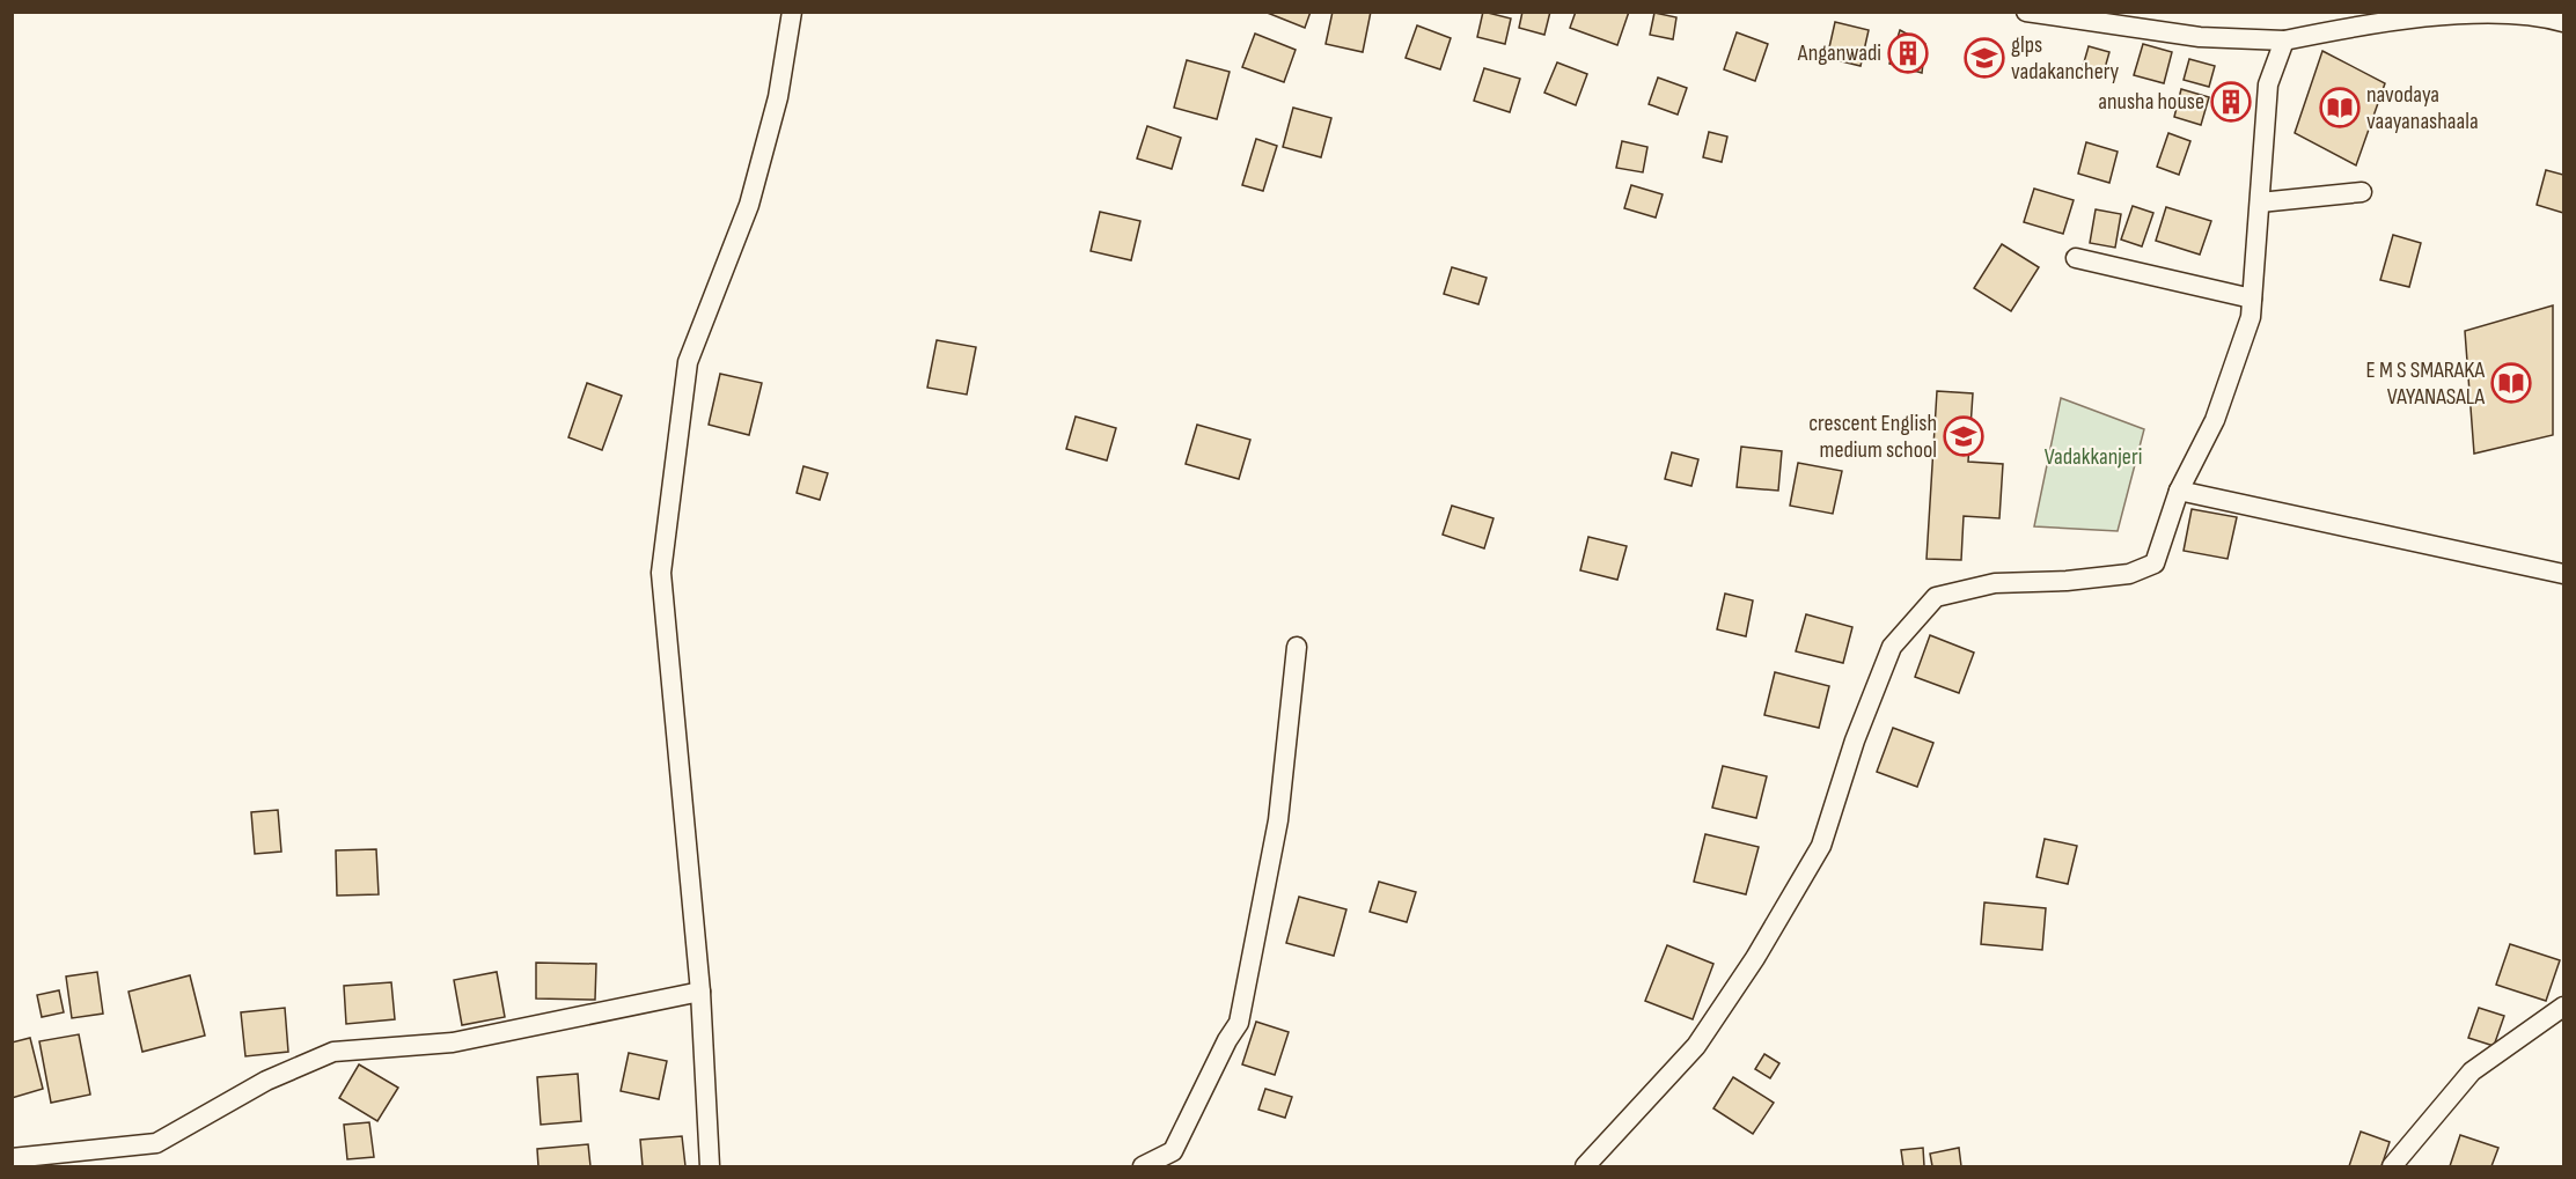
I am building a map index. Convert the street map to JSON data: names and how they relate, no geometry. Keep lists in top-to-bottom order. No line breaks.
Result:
{"parks":["Vadakkanjeri"],"places":{"building":["Anganwadi","anusha house"],"school or university":["glps vadakanchery","crescent English medium school"],"library":["navodaya vaayanashaala","E M S SMARAKA VAYANASALA"]}}
